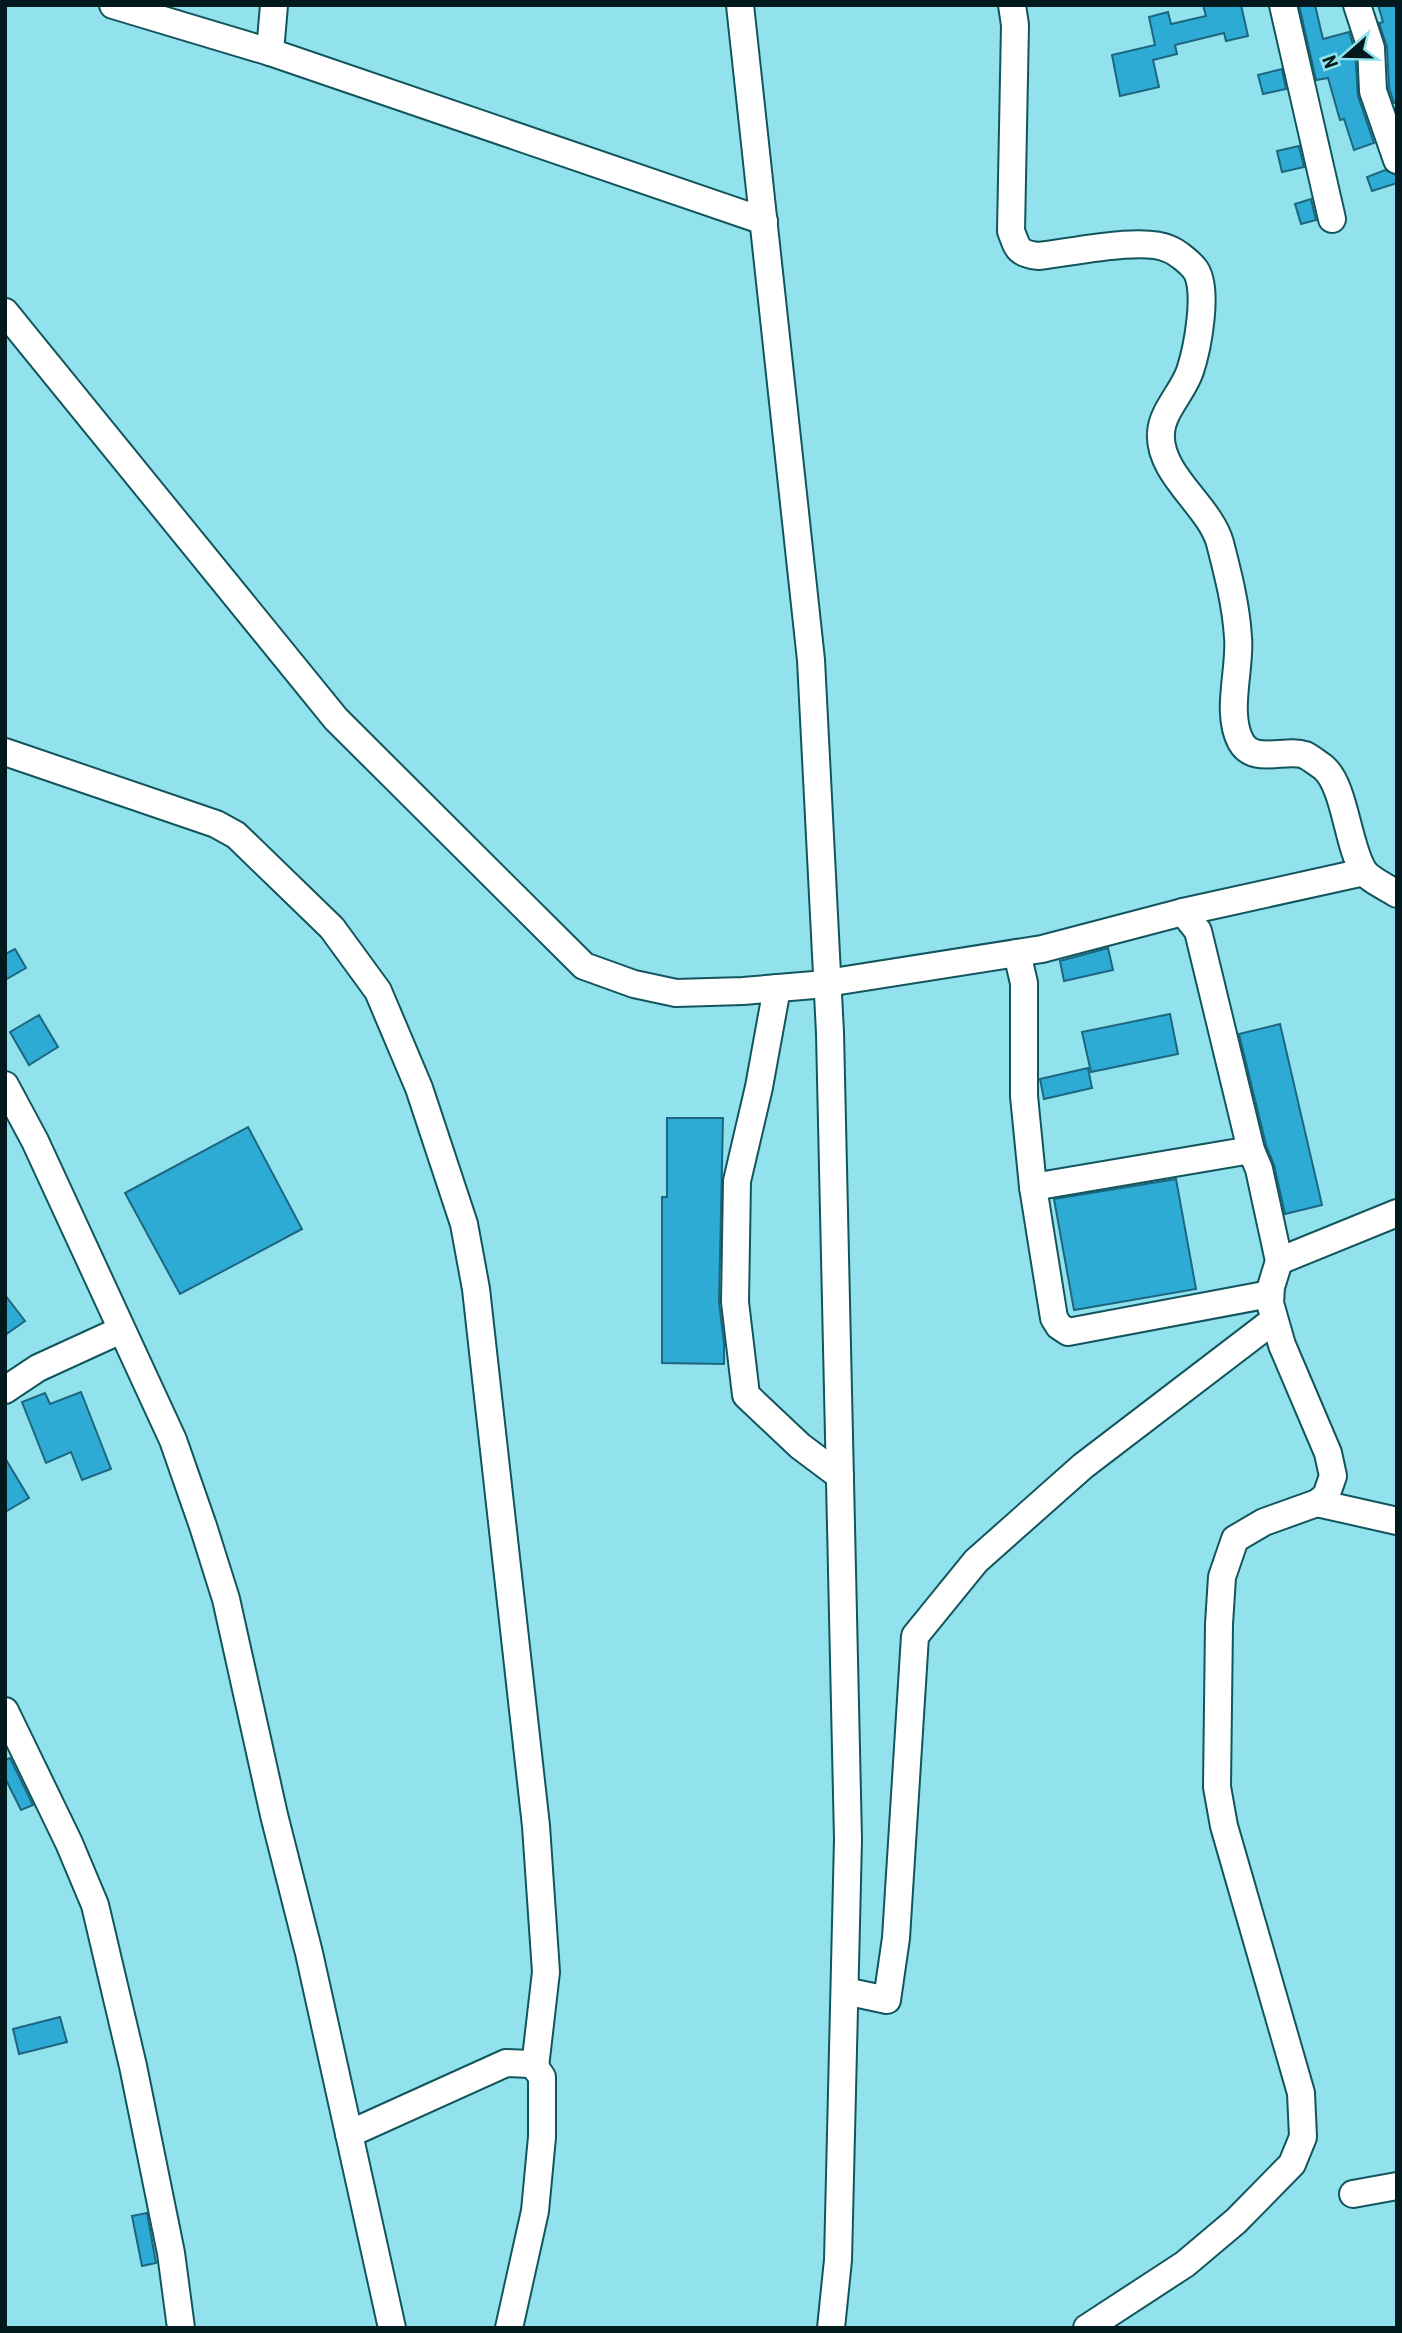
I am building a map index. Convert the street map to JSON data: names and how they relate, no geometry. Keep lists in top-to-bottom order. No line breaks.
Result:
{"north":"left"}
